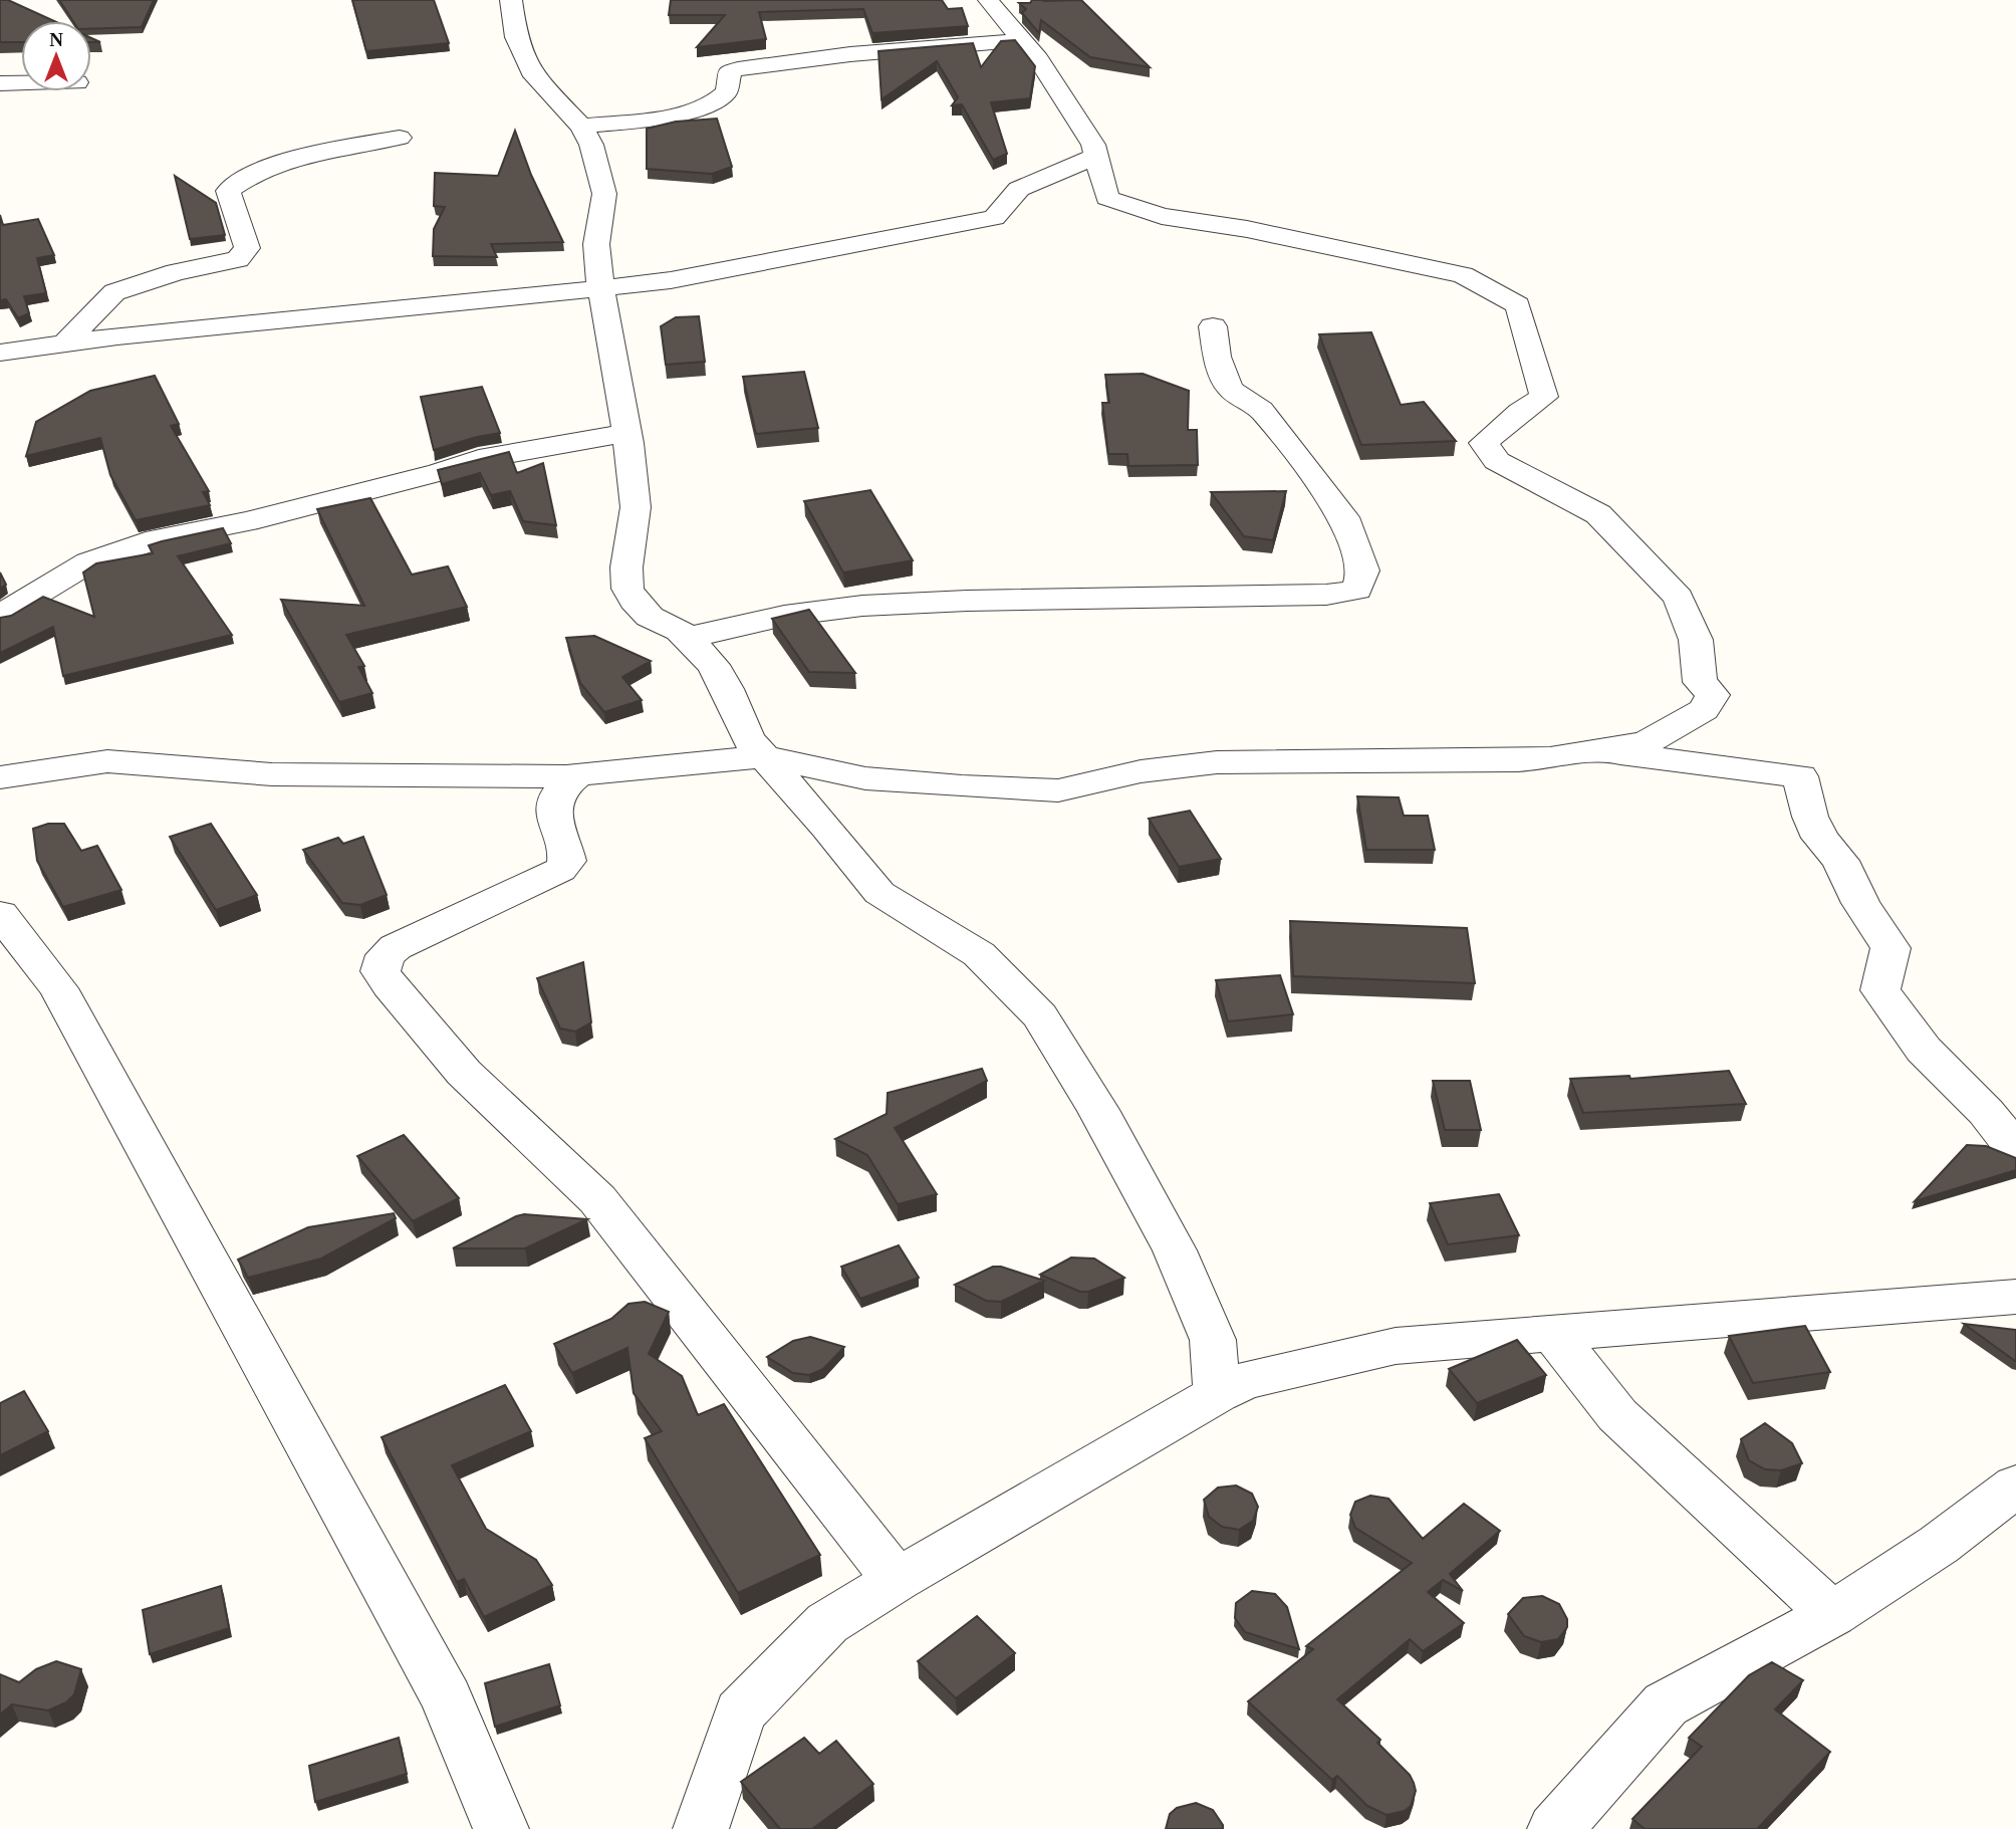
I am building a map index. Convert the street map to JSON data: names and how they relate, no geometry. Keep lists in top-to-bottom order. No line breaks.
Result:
{"north":"top"}
